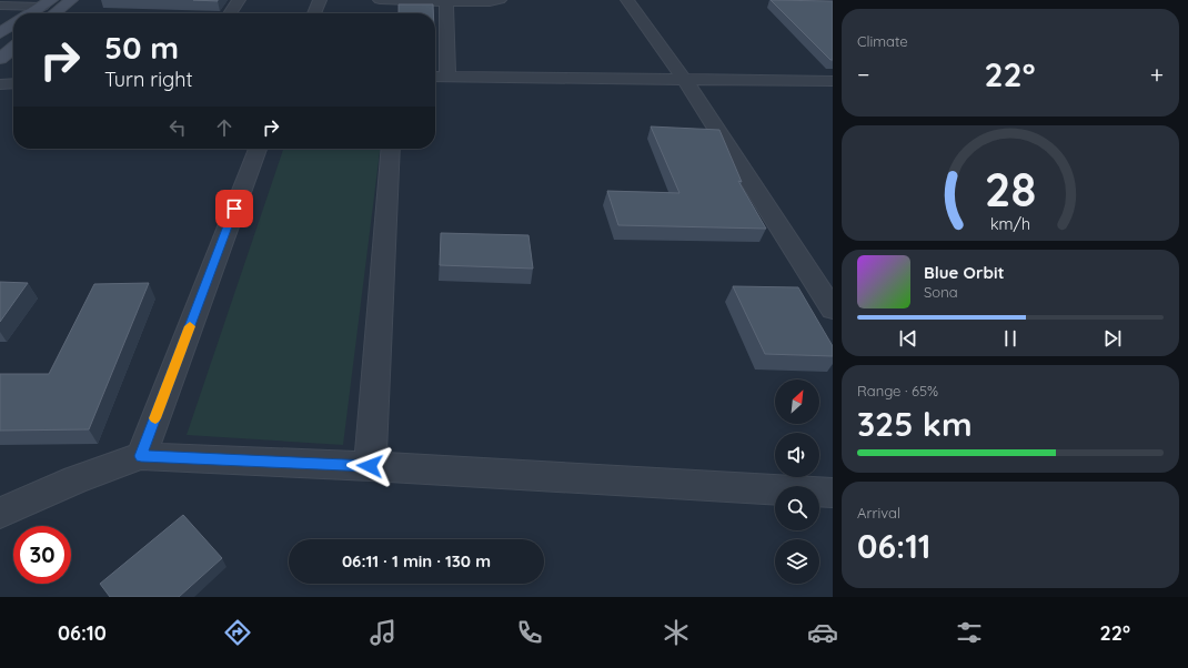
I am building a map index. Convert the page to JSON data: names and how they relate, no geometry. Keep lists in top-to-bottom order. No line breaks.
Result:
{"north":"top right","page":{"tile":["Climate",["Range · 65%","325 km"],["Arrival","06:11"]],"turn":["50 m","Turn right"],"heat":["−","22°","+"],"song":["Blue Orbit","Sona"],"limit":"30","trip":"06:11 · 1 min · 130 m","tabs":["06:10","22°"],"gauge":["28","km/h"]}}
